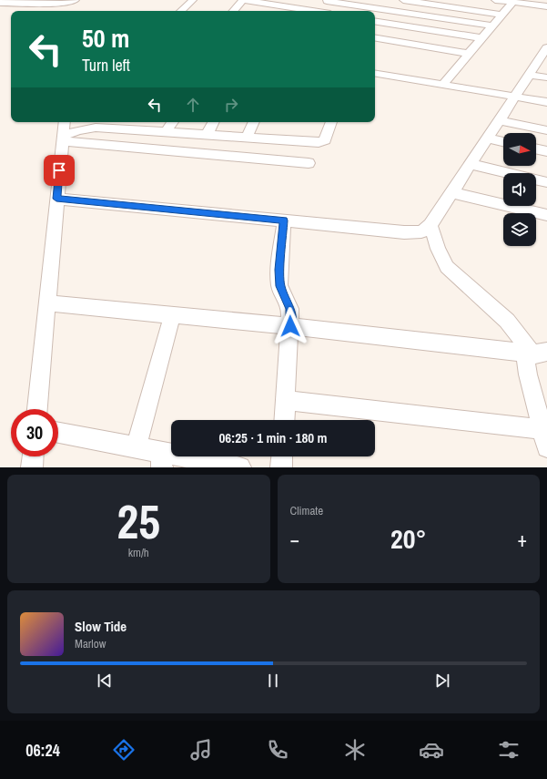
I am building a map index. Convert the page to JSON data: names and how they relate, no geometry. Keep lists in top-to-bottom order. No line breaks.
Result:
{"north":"right","page":{"turn":["50 m","Turn left"],"limit":"30","trip":"06:25 · 1 min · 180 m","tile":[["25","km/h"],"Climate"],"heat":["−","20°","+"],"song":["Slow Tide","Marlow"],"tabs":"06:24"}}
